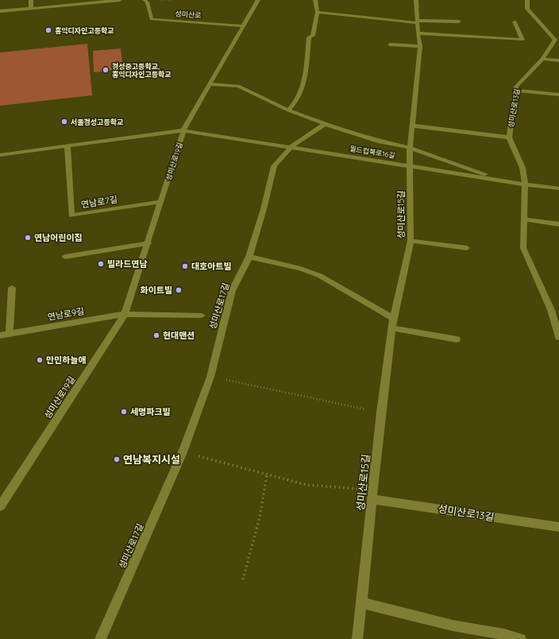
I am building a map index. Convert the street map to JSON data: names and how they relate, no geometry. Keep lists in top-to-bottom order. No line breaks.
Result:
{"streets":{"street":["성미산로","성미산로13길","월드컵북로16길","성미산로19길","연남로7길","성미산로15길","성미산로17길","연남로9길"]},"crossings":[["성미산로","성미산로19길"],["성미산로13길","월드컵북로16길"],["성미산로13길","성미산로15길"],["월드컵북로16길","성미산로19길"],["월드컵북로16길","성미산로15길"],["월드컵북로16길","성미산로17길"],["성미산로19길","연남로7길"],["성미산로19길","연남로9길"]],"places":["홍익디자인고등학교","경성중고등학교, 홍익디자인고등학교","서울경성고등학교","연남어린이집","빌라드연남","대호아트빌","화이트빌","현대맨션","만민하늘애","세명파크빌","연남복지시설"]}
